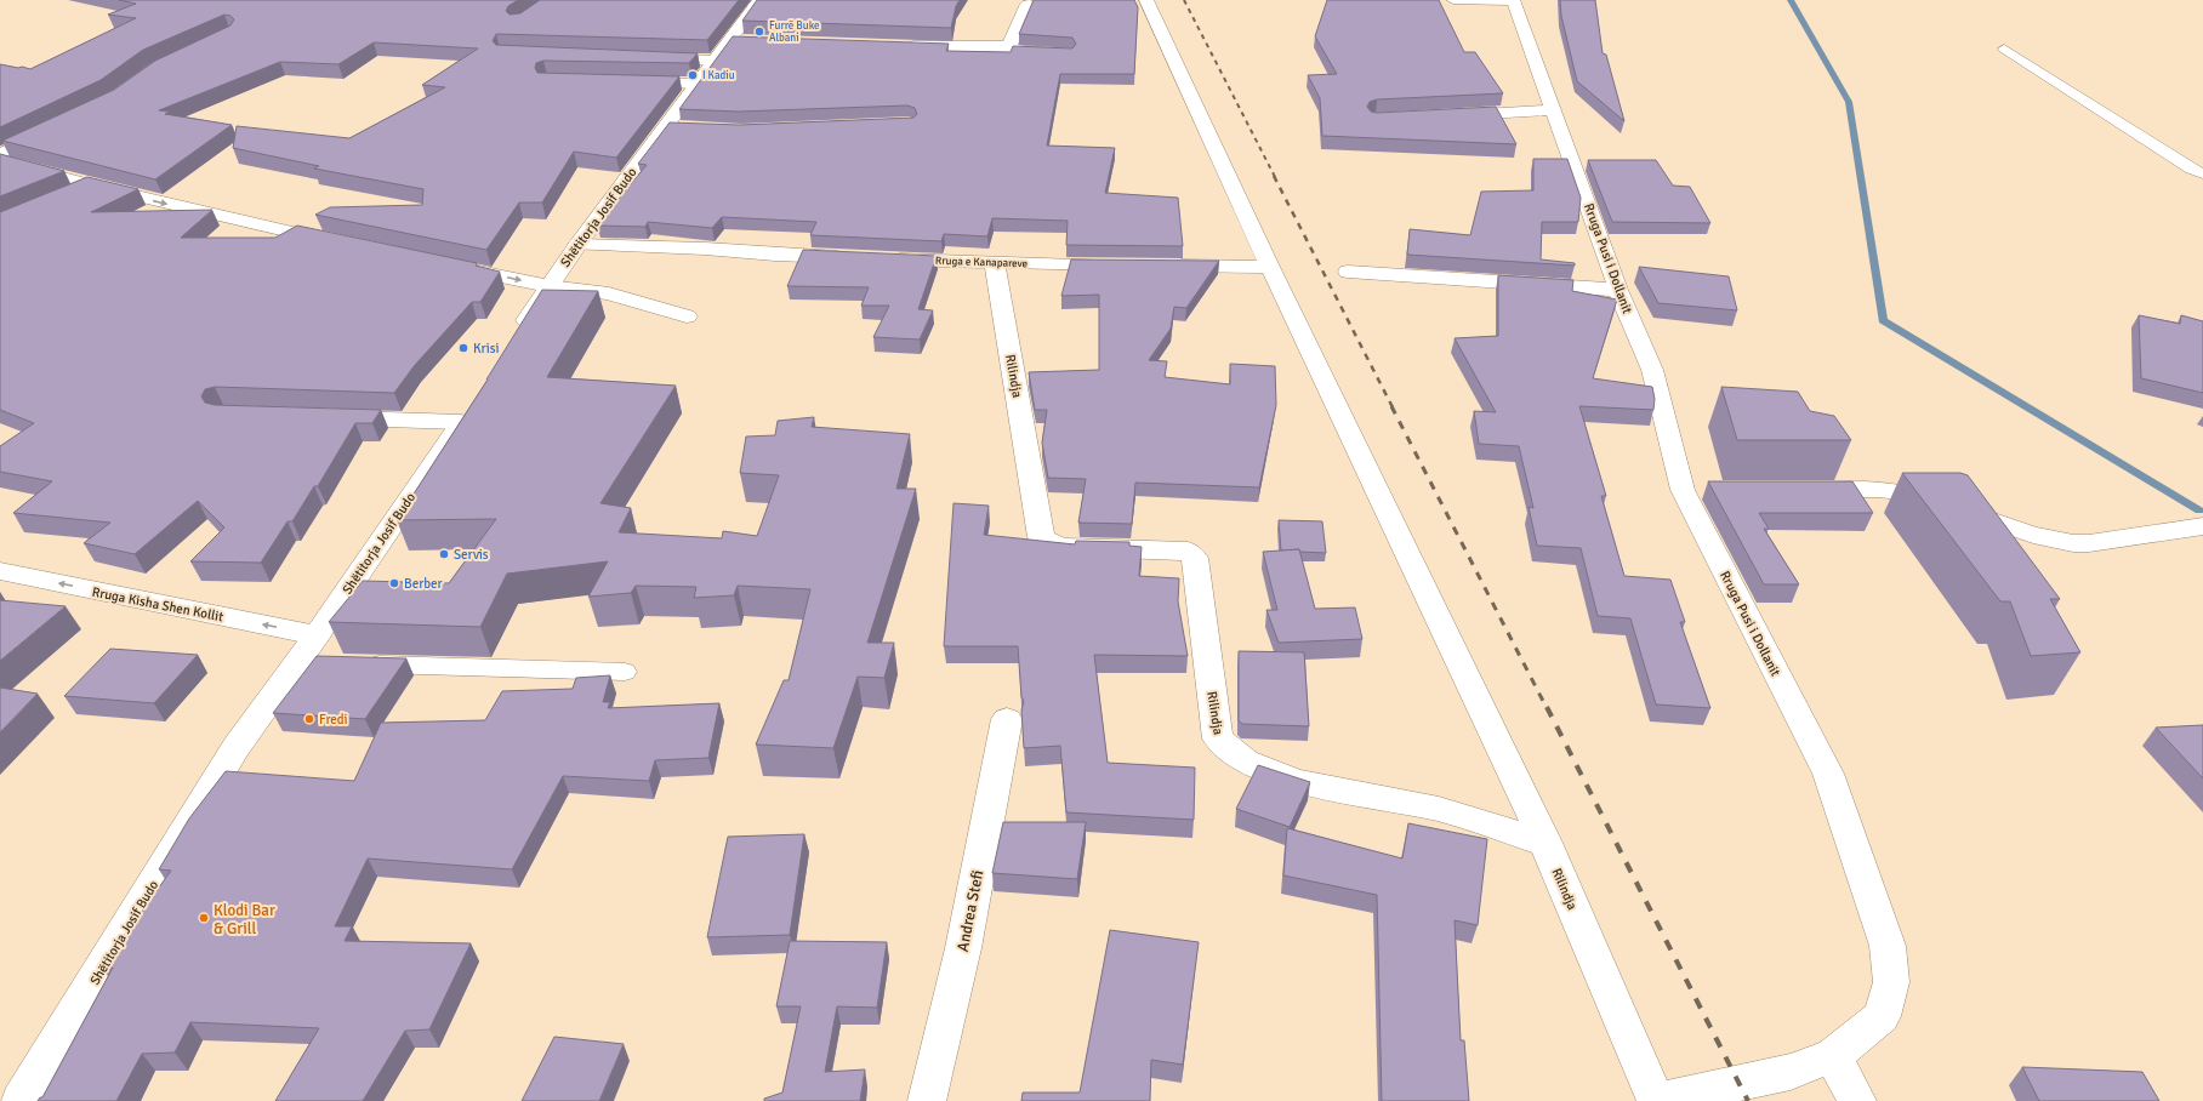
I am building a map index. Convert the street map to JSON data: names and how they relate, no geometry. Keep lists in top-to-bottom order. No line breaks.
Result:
{"streets":{"street":["Shëtitorja Josif Budo","Rruga Pusi i Dollanit","Rruga e Kanapareve","Rilindja","Rruga Kisha Shen Kollit","Andrea Stefi"]},"crossings":[["Shëtitorja Josif Budo","Rruga Kisha Shen Kollit"],["Rruga Pusi i Dollanit","Rilindja"],["Rruga e Kanapareve","Rilindja"]],"one_way":["Rruga Kisha Shen Kollit"],"places":["Furrë Buke Albani","I Kadiu","Krisi","Servis","Berber","Fredi","Klodi Bar & Grill"]}
